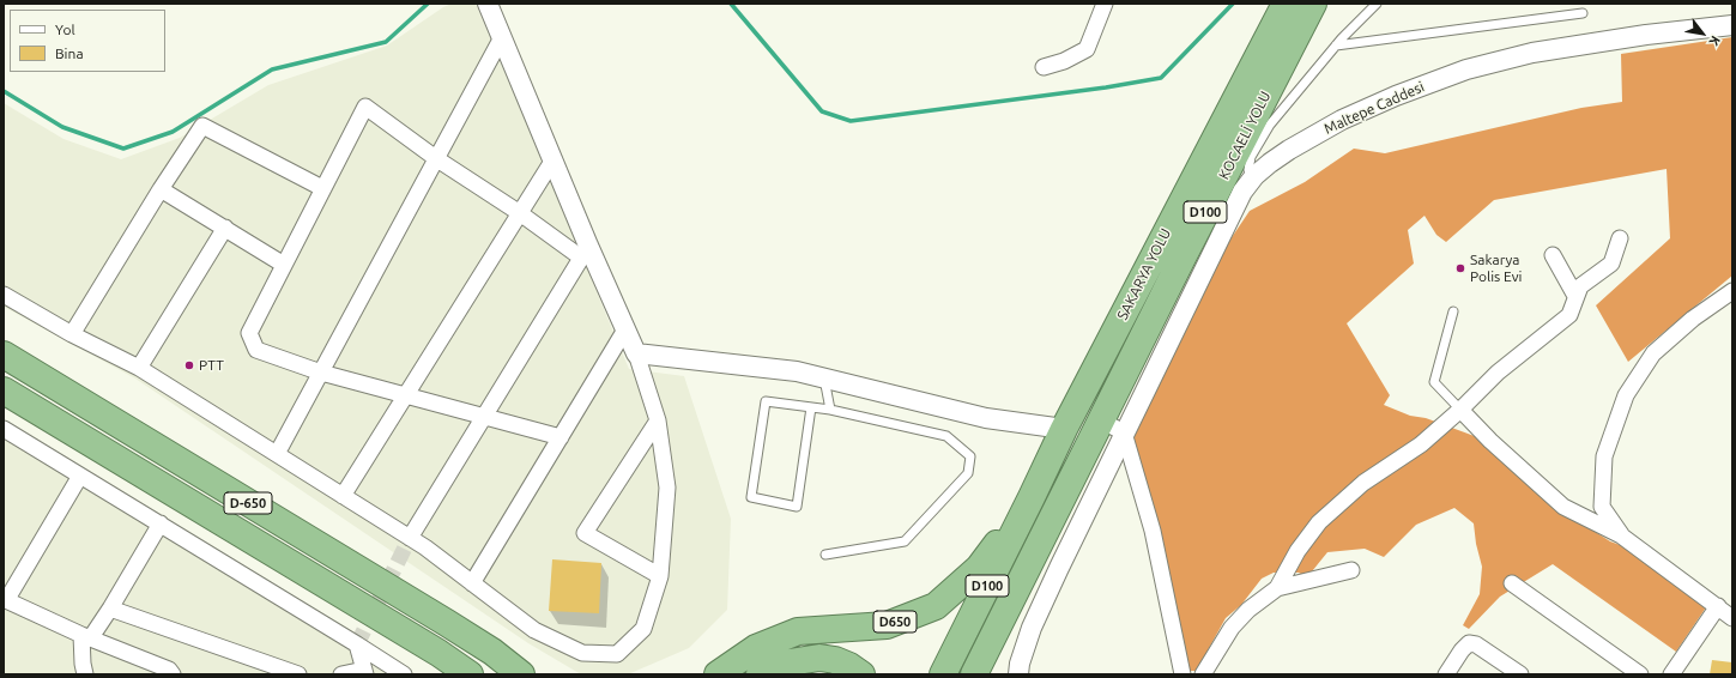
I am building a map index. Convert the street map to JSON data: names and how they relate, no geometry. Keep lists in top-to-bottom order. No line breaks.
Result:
{"streets":{"highway":["KOCAELİ YOLU","D100","SAKARYA YOLU","D-650","D650"],"street":["Maltepe Caddesi"]},"crossings":[["Maltepe Caddesi","KOCAELİ YOLU"],["Maltepe Caddesi","D100"],["KOCAELİ YOLU","D100"],["D100","SAKARYA YOLU"],["D100","D650"],["SAKARYA YOLU","D650"]],"places":["Sakarya Polis Evi","PTT"],"legend":["Yol","Bina"],"north":"bottom right"}
